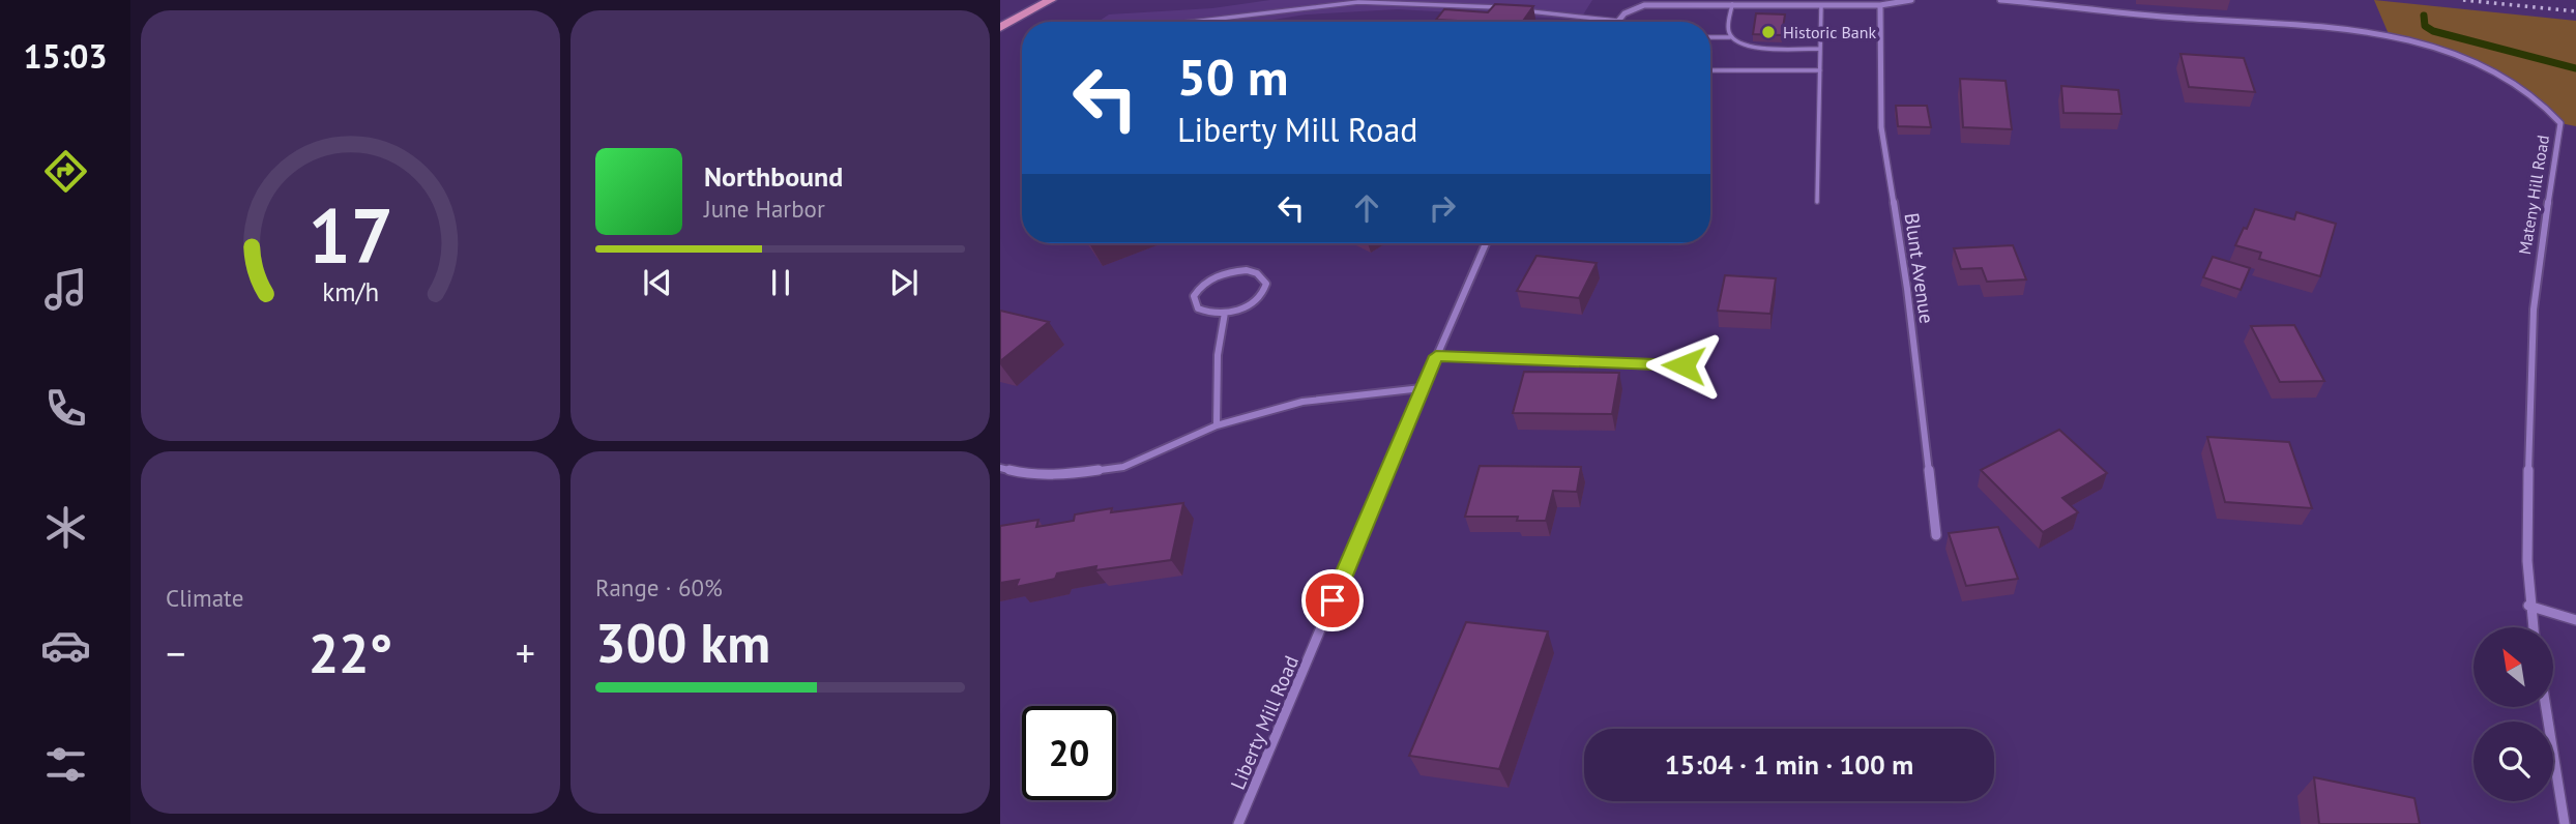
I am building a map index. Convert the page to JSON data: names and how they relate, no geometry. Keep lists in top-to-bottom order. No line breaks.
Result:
{"streets":{"street":["Mateny Hill Road","Blunt Avenue","Liberty Mill Road"]},"places":["Historic Bank"],"north":"top left","page":{"tabs":"15:03","turn":["50 m","Liberty Mill Road"],"song":["Northbound","June Harbor"],"tile":["Climate",["Range · 60%","300 km"]],"heat":["−","22°","+"],"limit":"20","trip":"15:04 · 1 min · 100 m","gauge":["17","km/h"]}}
